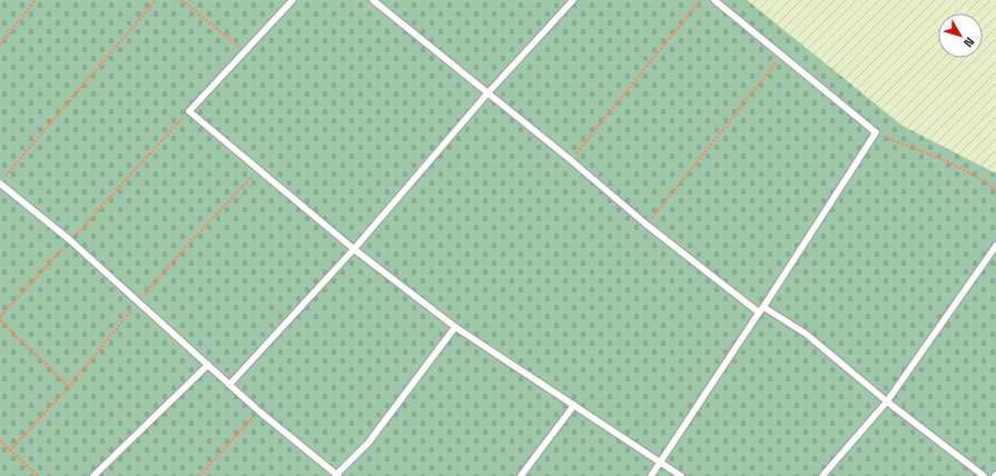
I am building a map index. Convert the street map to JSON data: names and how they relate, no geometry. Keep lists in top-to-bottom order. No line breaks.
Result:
{"north":"bottom right"}
